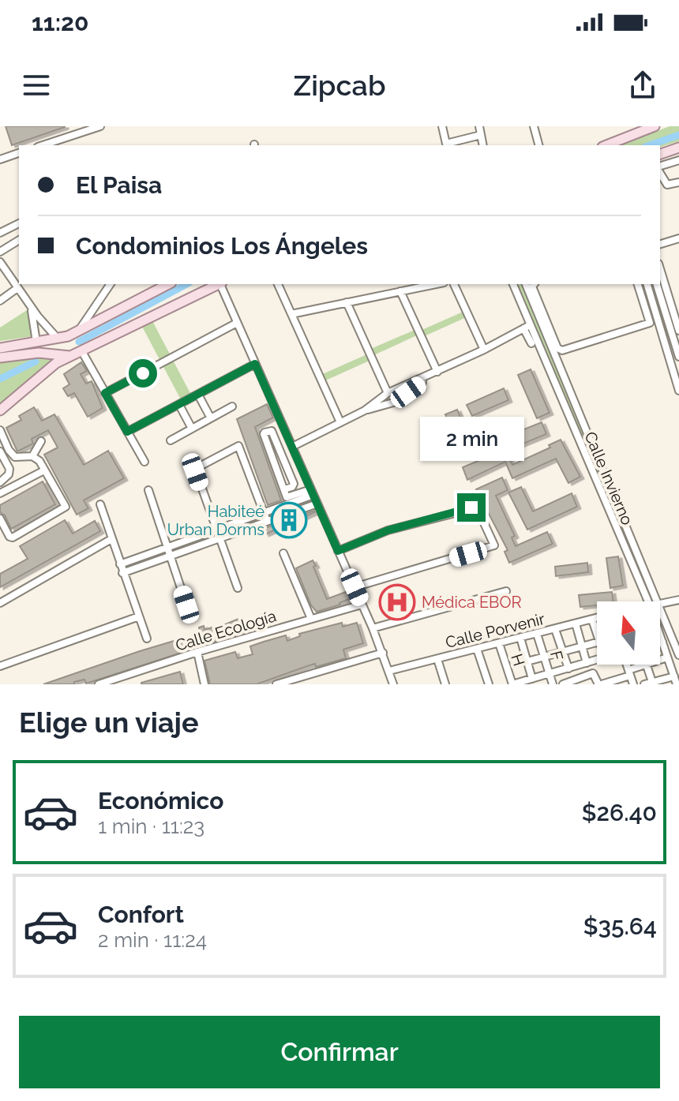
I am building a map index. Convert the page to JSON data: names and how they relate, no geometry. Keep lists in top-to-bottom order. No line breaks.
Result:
{"streets":{"street":["Calle Invierno","Calle Ecología","Calle Porvenir","F","H"]},"crossings":[["Calle Porvenir","F"],["Calle Porvenir","H"]],"places":{"building":["Habiteé Urban Dorms"],"hospital":["Médica EBOR"]},"north":"top","page":{"status":"11:20","header":"Zipcab","banner":["El Paisa","Condominios Los Ángeles"],"bubble":"2 min","heading":"Elige un viaje","list":[{"name":"Económico","note":"1 min · 11:23","value":"$26.40"},{"name":"Confort","note":"2 min · 11:24","value":"$35.64"}],"buttons":"Confirmar"}}
